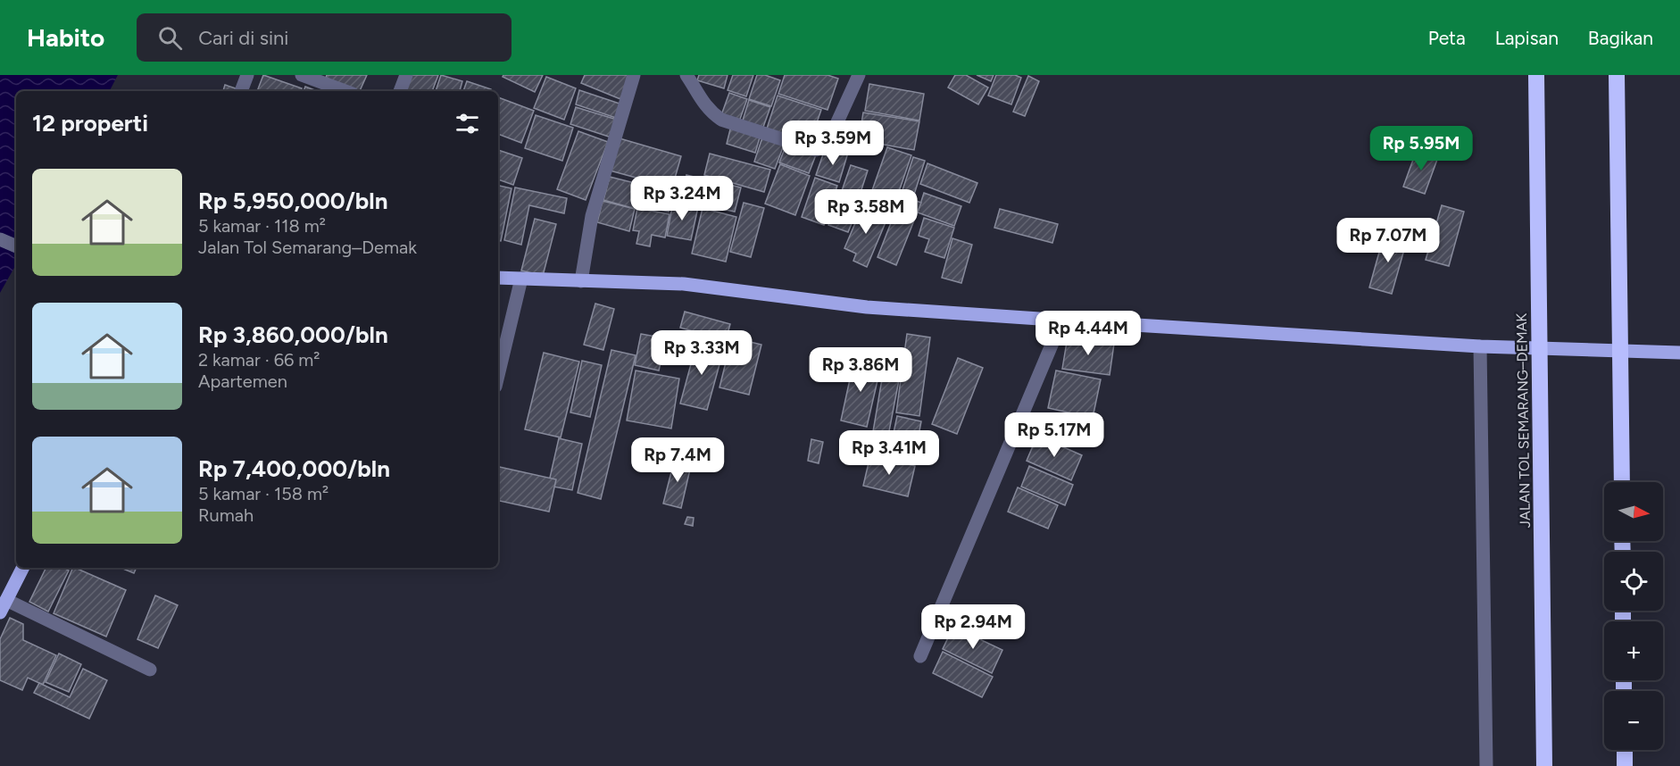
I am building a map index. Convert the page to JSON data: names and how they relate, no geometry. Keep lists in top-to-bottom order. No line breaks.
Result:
{"streets":{"highway":["JALAN TOL SEMARANG–DEMAK"]},"north":"right","page":{"header":"Habito","search":"Cari di sini","nav":["Peta","Lapisan","Bagikan"],"heading":"12 properti","price":["Rp 3.59M","Rp 5.95M","Rp 3.24M","Rp 3.58M","Rp 7.07M","Rp 4.44M","Rp 3.33M","Rp 3.86M","Rp 5.17M","Rp 3.41M","Rp 7.4M","Rp 2.94M"],"list":[{"name":"Rp 5,950,000/bln","note":"5 kamar · 118 m² · Jalan Tol Semarang–Demak"},{"name":"Rp 3,860,000/bln","note":"2 kamar · 66 m² · Apartemen"},{"name":"Rp 7,400,000/bln","note":"5 kamar · 158 m² · Rumah"}],"map_buttons":["+","−"]}}
